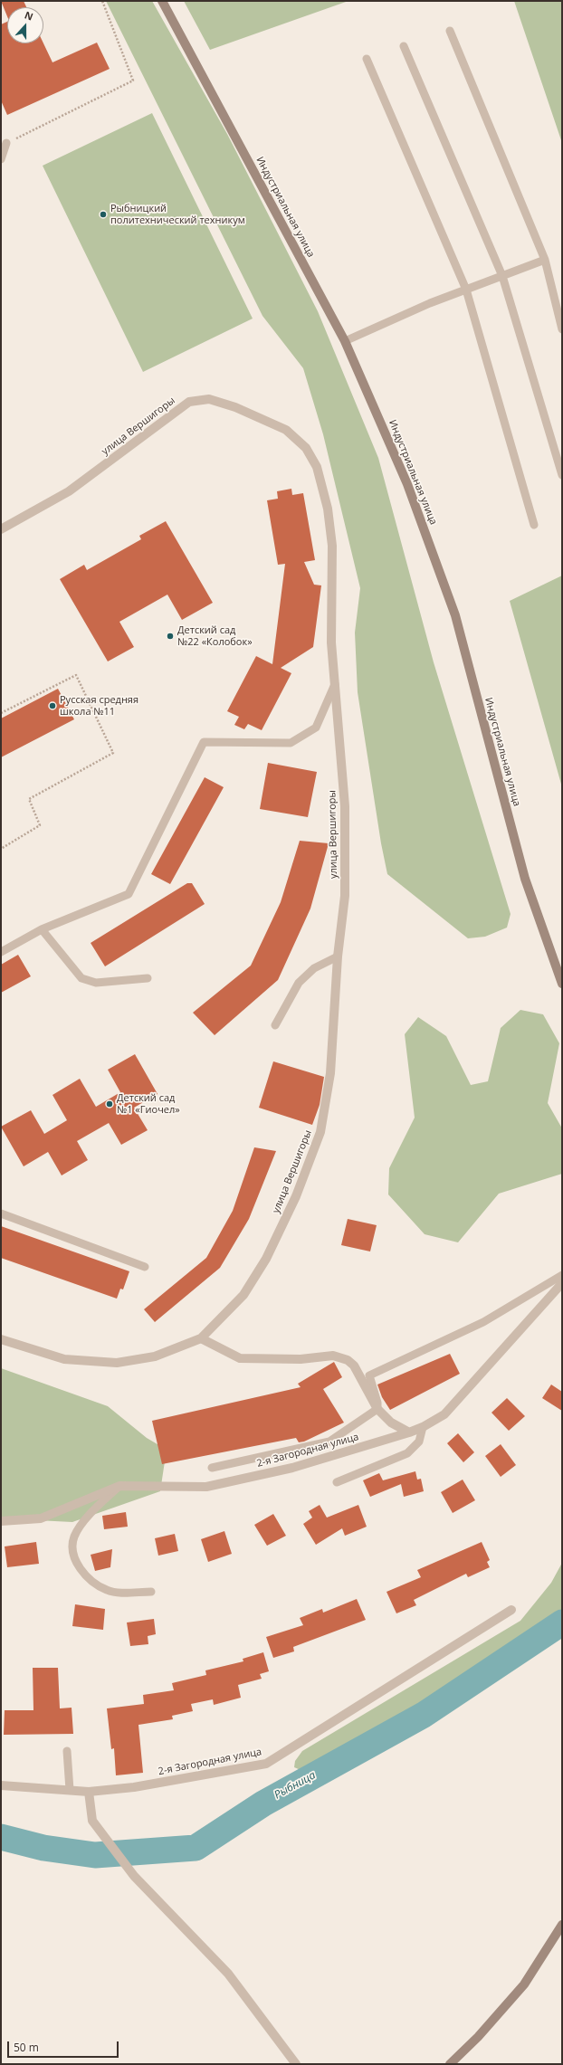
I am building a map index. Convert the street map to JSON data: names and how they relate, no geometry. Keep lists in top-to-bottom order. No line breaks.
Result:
{"streets":{"main road":["Индустриальная улица"],"street":["улица Вершигоры","2-я Загородная улица"]},"water":["Рыбница"],"places":["Рыбницкий политехнический техникум","Детский сад №22 «Колобок»","Русская средняя школа №11","Детский сад №1 «Гиочел»"],"scale_bar":"50 m","north":"top"}
